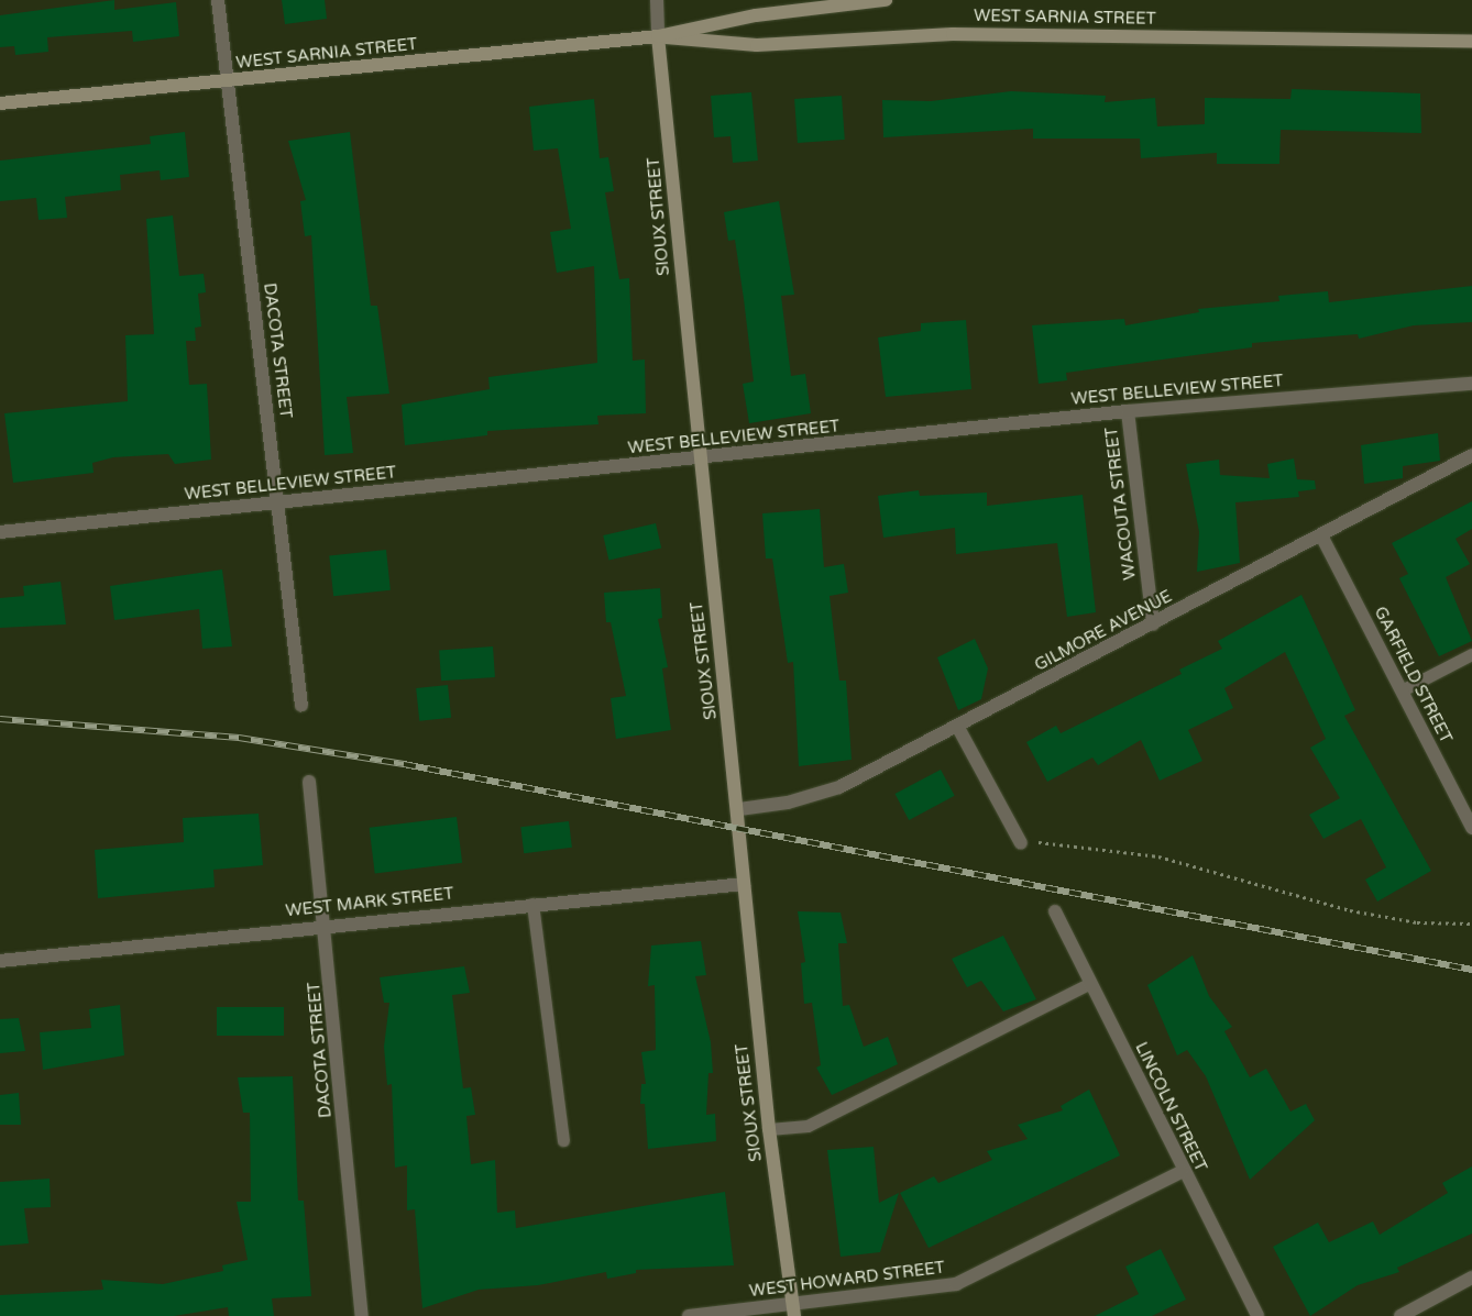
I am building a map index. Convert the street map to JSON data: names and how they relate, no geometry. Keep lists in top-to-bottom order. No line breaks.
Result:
{"streets":{"street":["WEST SARNIA STREET","SIOUX STREET","DACOTA STREET","WEST BELLEVIEW STREET","WACOUTA STREET","GILMORE AVENUE","GARFIELD STREET","WEST MARK STREET","LINCOLN STREET","WEST HOWARD STREET"]},"crossings":[["WEST SARNIA STREET","SIOUX STREET"],["WEST SARNIA STREET","DACOTA STREET"],["SIOUX STREET","WEST BELLEVIEW STREET"],["SIOUX STREET","GILMORE AVENUE"],["SIOUX STREET","WEST MARK STREET"],["SIOUX STREET","WEST HOWARD STREET"],["DACOTA STREET","WEST BELLEVIEW STREET"],["DACOTA STREET","WEST MARK STREET"],["WEST BELLEVIEW STREET","WACOUTA STREET"],["WACOUTA STREET","GILMORE AVENUE"],["GILMORE AVENUE","GARFIELD STREET"],["LINCOLN STREET","WEST HOWARD STREET"]]}
